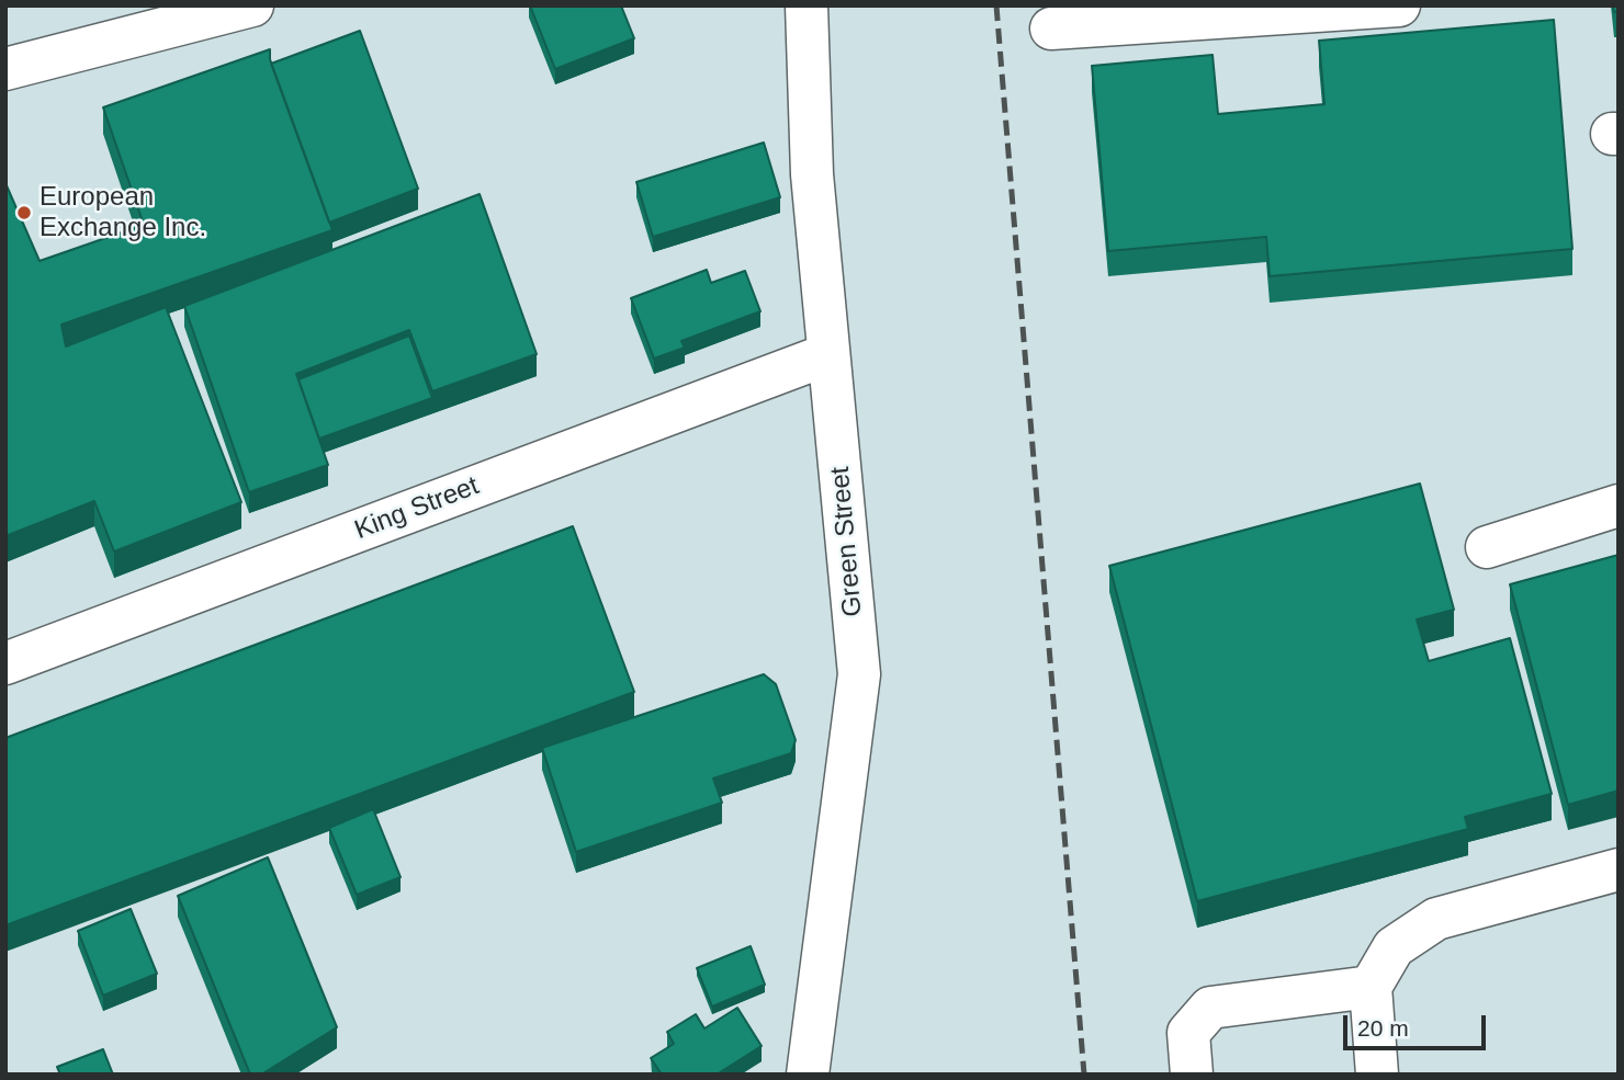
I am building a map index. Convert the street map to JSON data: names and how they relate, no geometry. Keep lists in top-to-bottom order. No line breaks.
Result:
{"streets":{"street":["King Street","Green Street"]},"crossings":[["King Street","Green Street"]],"places":["European Exchange Inc."],"scale_bar":"20 m"}
